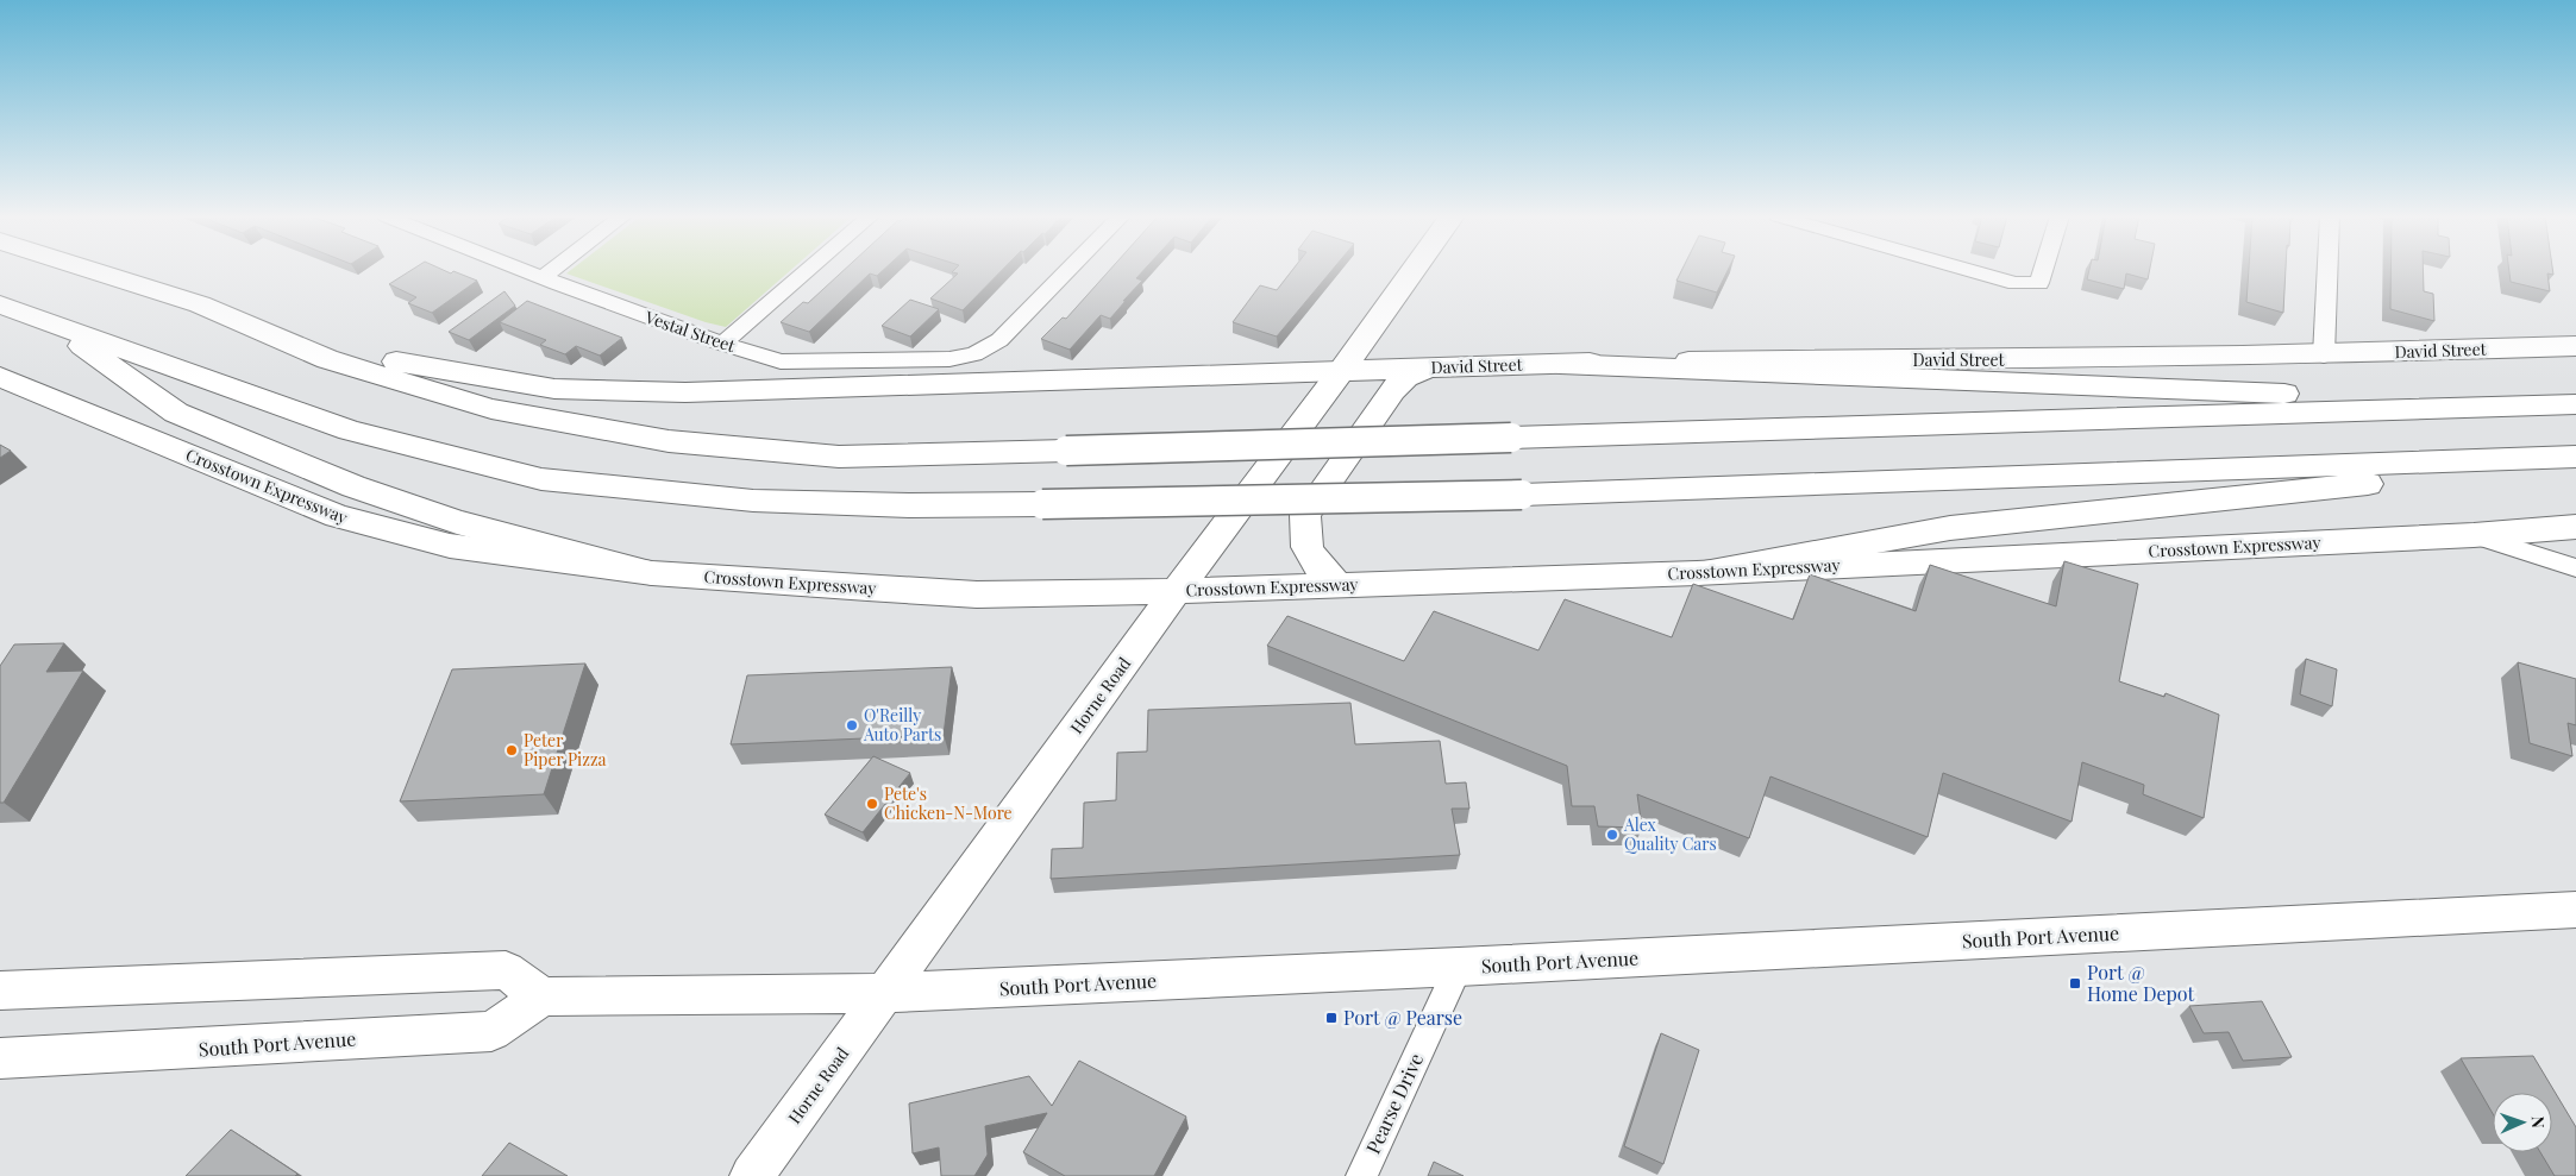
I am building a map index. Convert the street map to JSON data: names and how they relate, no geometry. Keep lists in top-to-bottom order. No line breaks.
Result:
{"streets":{"main road":["David Street","Crosstown Expressway","Horne Road","South Port Avenue"],"street":["Vestal Street","Pearse Drive"]},"crossings":[["David Street","Horne Road"],["Crosstown Expressway","Horne Road"],["Horne Road","South Port Avenue"],["South Port Avenue","Pearse Drive"]],"places":{"other":["O'Reilly Auto Parts","Peter Piper Pizza","Pete's Chicken-N-More","Alex Quality Cars"],"transit":["Port @ Home Depot","Port @ Pearse"]},"north":"right"}
